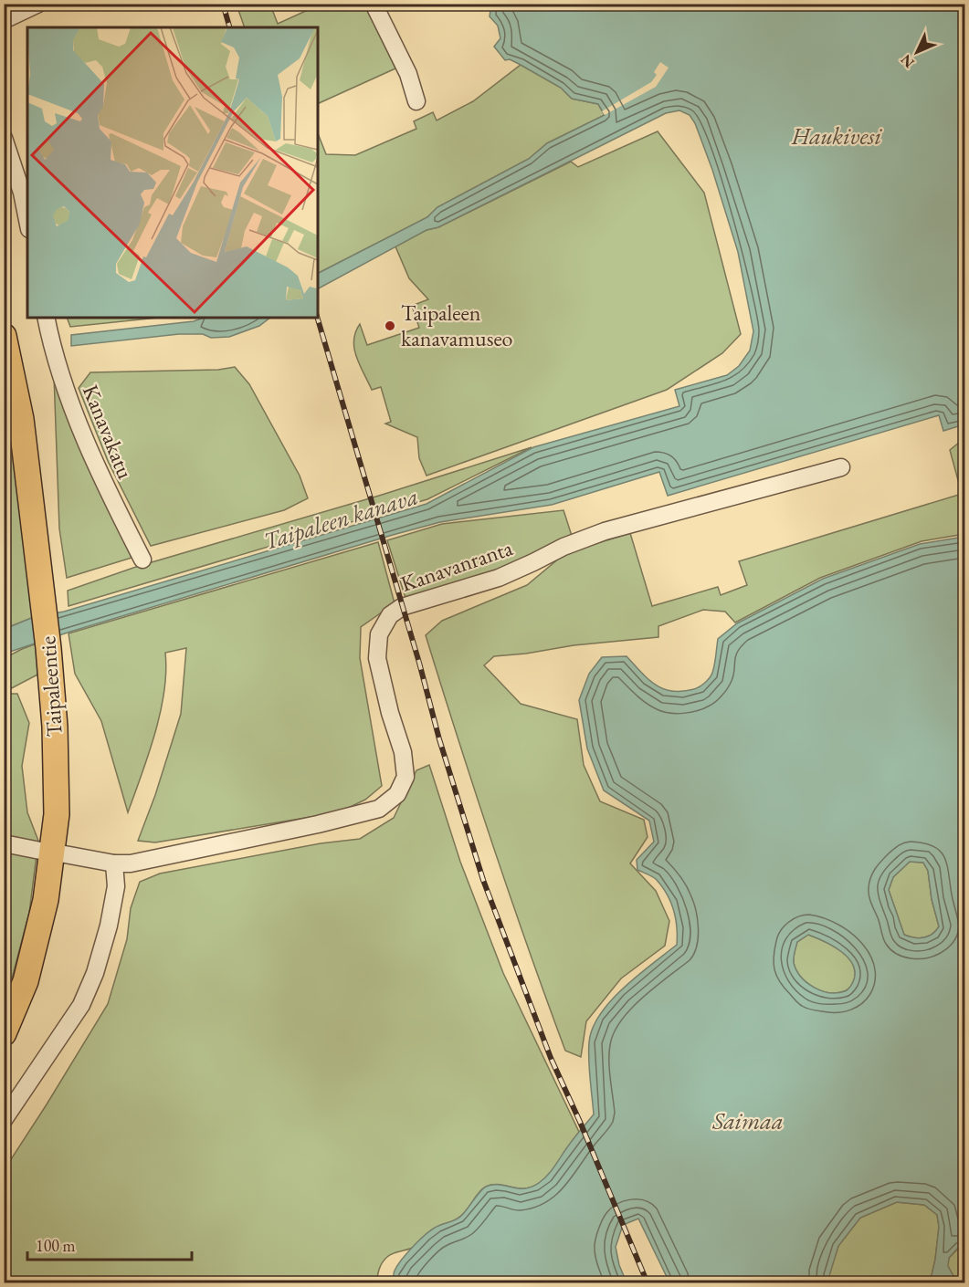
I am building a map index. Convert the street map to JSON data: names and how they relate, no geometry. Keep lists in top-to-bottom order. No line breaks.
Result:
{"streets":{"highway":["Taipaleentie"],"street":["Kanavakatu","Kanavanranta"]},"water":["Haukivesi","Taipaleen kanava","Saimaa"],"places":["Taipaleen kanavamuseo"],"scale_bar":"100 m","north":"bottom left"}
